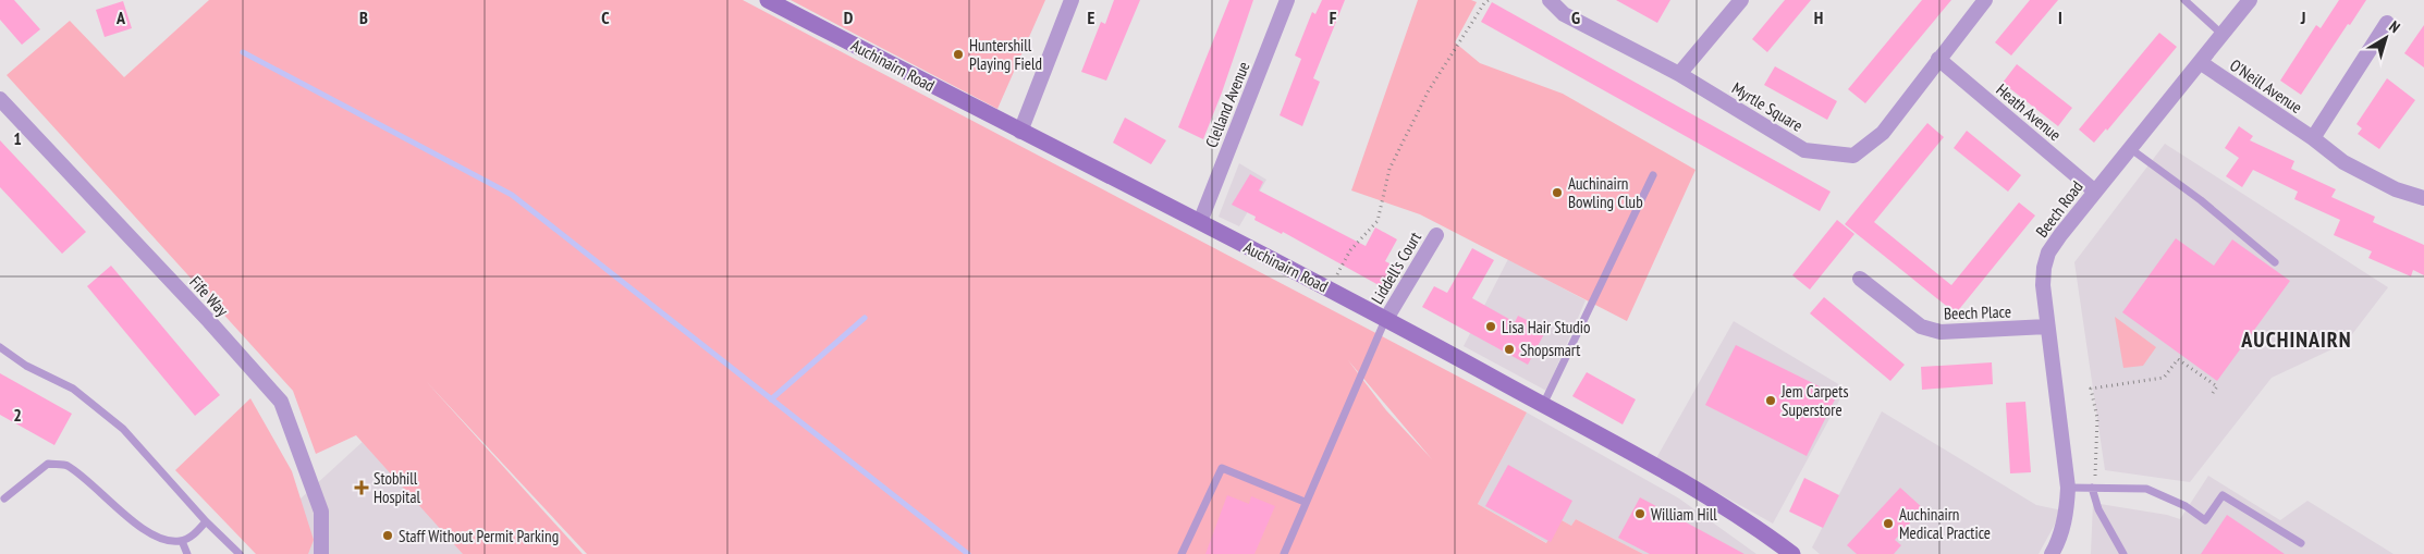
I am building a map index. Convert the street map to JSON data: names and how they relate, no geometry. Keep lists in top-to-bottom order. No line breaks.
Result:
{"streets":{"main road":["Auchinairn Road"],"street":["O'Neill Avenue","Clelland Avenue","Myrtle Square","Heath Avenue","Beech Road","Liddell's Court","Fife Way","Beech Place"]},"crossings":[["Auchinairn Road","Clelland Avenue"],["Auchinairn Road","Liddell's Court"],["O'Neill Avenue","Beech Road"],["Myrtle Square","Heath Avenue"],["Heath Avenue","Beech Road"],["Beech Road","Beech Place"]],"districts":["AUCHINAIRN"],"places":{"other":["Huntershill Playing Field","Auchinairn Bowling Club","Lisa Hair Studio","Shopsmart","Jem Carpets Superstore","William Hill","Auchinairn Medical Practice","Staff Without Permit Parking"],"health":["Stobhill Hospital"]},"north":"top right","grid":{"columns":["A","B","C","D","E","F","G","H","I","J"],"rows":["1","2"]}}
